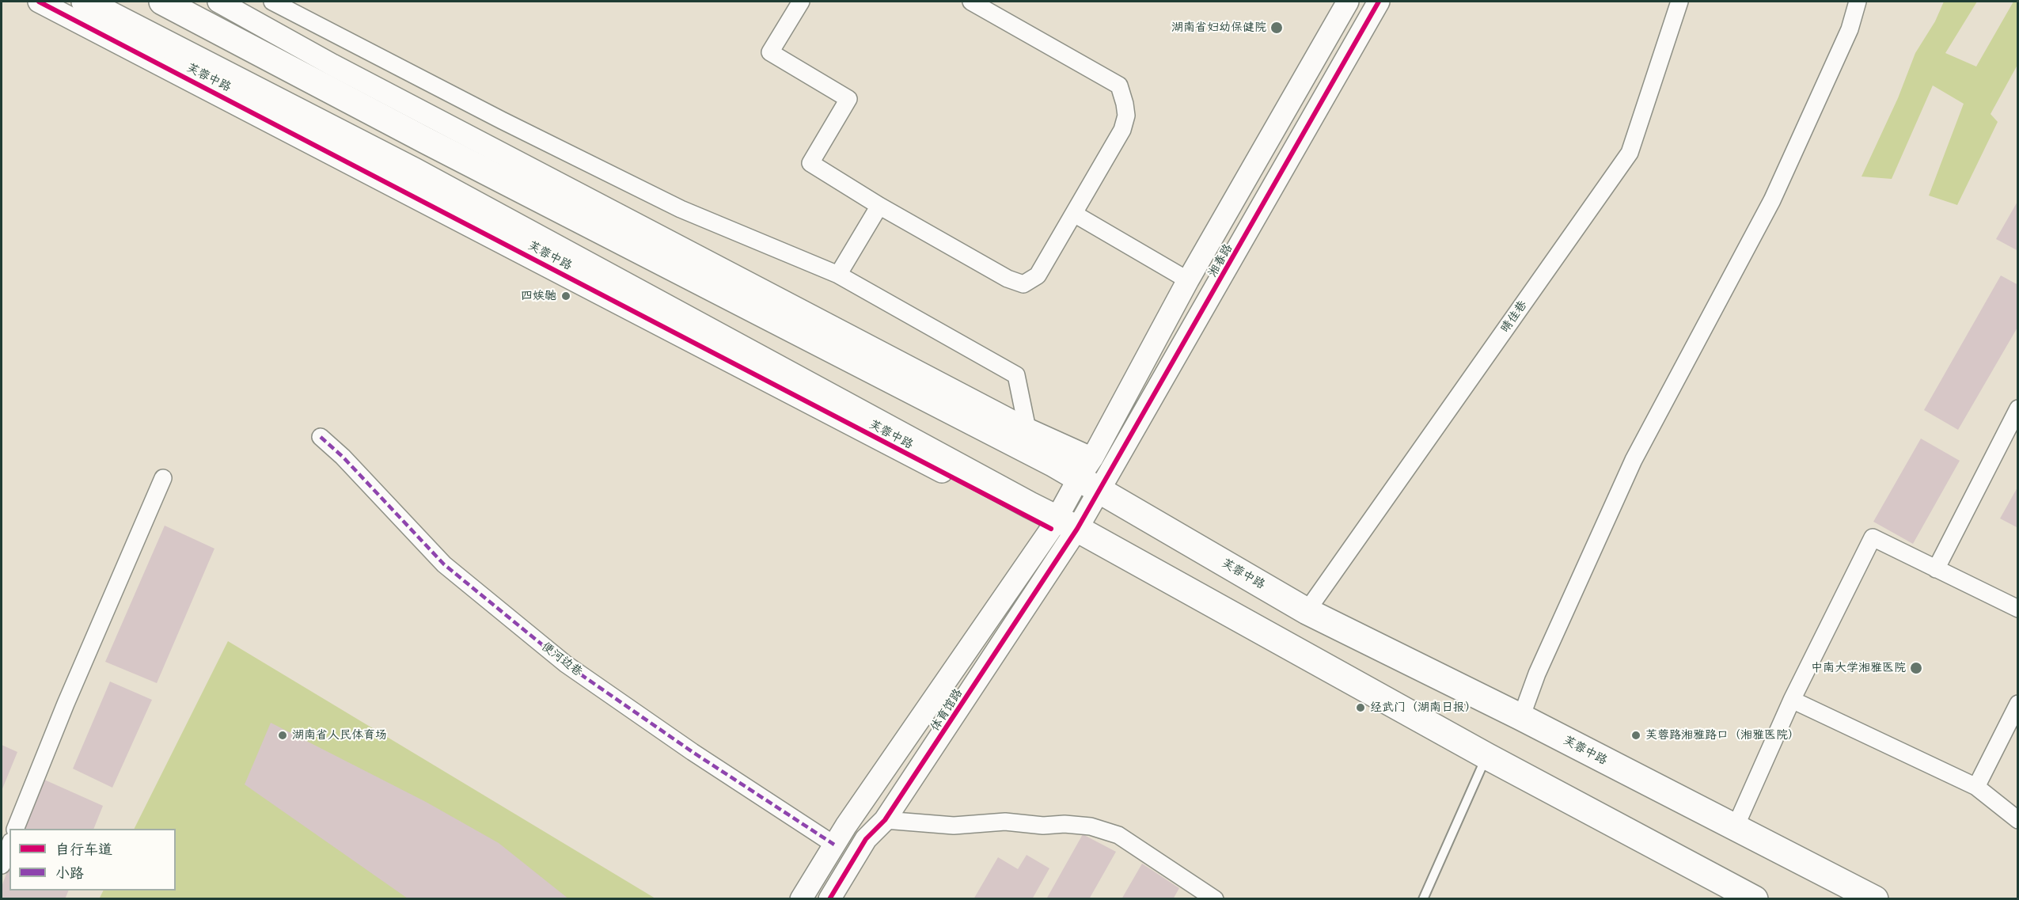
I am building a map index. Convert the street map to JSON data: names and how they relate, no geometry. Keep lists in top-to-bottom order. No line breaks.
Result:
{"streets":{"main road":["芙蓉中路"],"street":["湘春路","晴佳巷","便河边巷","体育馆路"]},"crossings":[["芙蓉中路","湘春路"],["芙蓉中路","晴佳巷"],["芙蓉中路","体育馆路"],["湘春路","体育馆路"],["便河边巷","体育馆路"]],"places":["湖南省妇幼保健院","四娭毑","中南大学湘雅医院","经武门（湖南日报）","湖南省人民体育场","芙蓉路湘雅路口（湘雅医院）"],"legend":["自行车道","小路"]}
